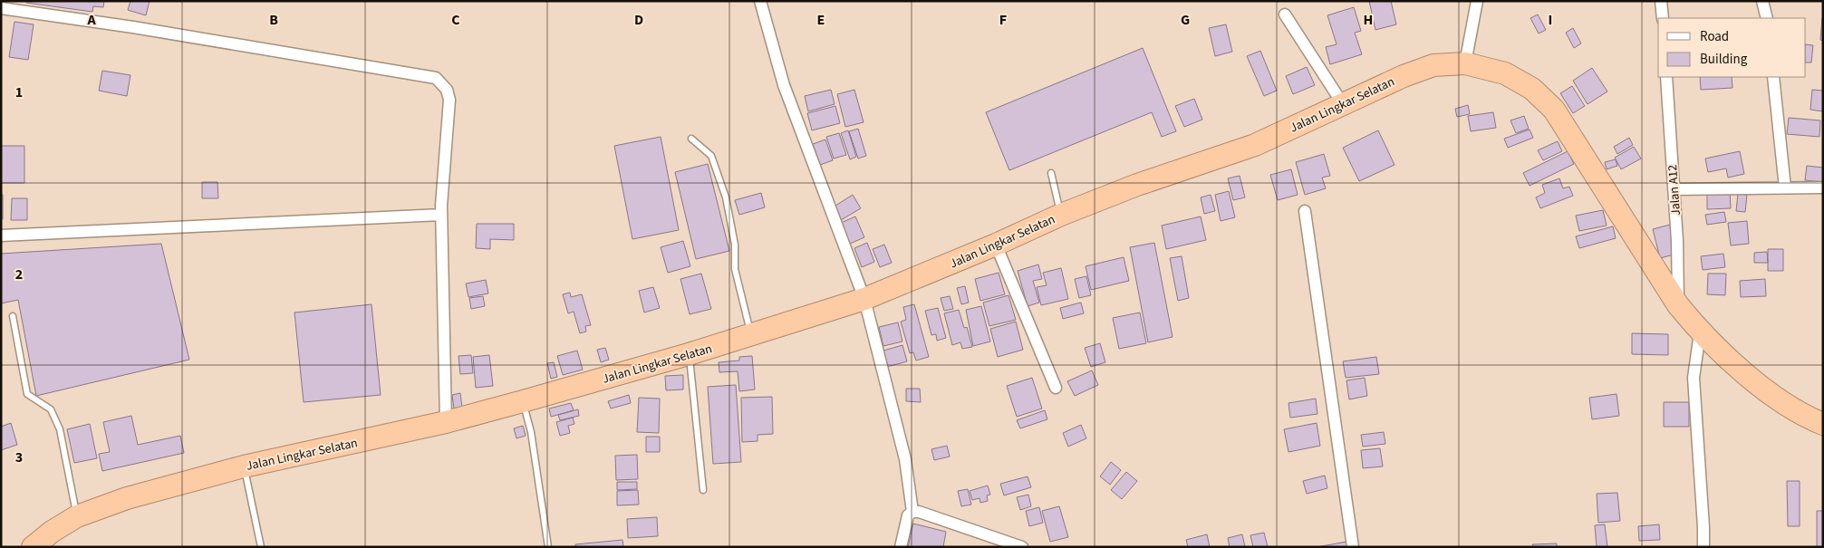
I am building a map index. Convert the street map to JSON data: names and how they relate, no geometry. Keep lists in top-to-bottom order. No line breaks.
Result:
{"streets":{"highway":["Jalan Lingkar Selatan"],"street":["Jalan A12"]},"crossings":[["Jalan Lingkar Selatan","Jalan A12"]],"legend":["Road","Building"],"grid":{"columns":["A","B","C","D","E","F","G","H","I"],"rows":["1","2","3"]}}
